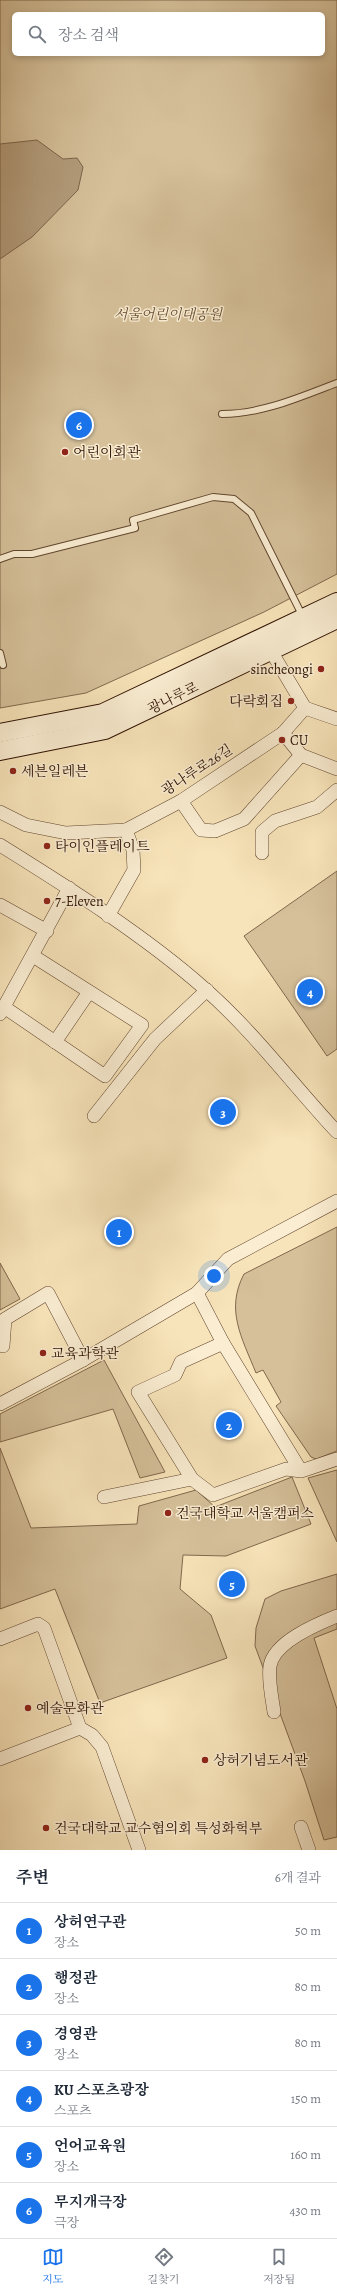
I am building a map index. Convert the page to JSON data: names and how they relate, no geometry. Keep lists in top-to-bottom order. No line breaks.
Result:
{"streets":{"main road":["광나루로"],"street":["광나루로26길"]},"parks":["서울어린이대공원"],"places":["어린이회관","sincheongi","다락회집","CU","세븐일레븐","타이인플레이트","7-Eleven","교육과학관","건국대학교 서울캠퍼스","예술문화관","상허기념도서관","건국대학교 교수협의회 특성화헉부"],"page":{"search":"장소 검색","pins":["6","4","3","1","2","5"],"heading":["주변","6개 결과"],"list":[{"mark":"1","name":"상허연구관","note":"장소","value":"50 m"},{"mark":"2","name":"행정관","note":"장소","value":"80 m"},{"mark":"3","name":"경영관","note":"장소","value":"80 m"},{"mark":"4","name":"KU 스포츠광장","note":"스포츠","value":"150 m"},{"mark":"5","name":"언어교육원","note":"장소","value":"160 m"},{"mark":"6","name":"무지개극장","note":"극장","value":"430 m"}],"nav":["지도","길찾기","저장됨"]}}
